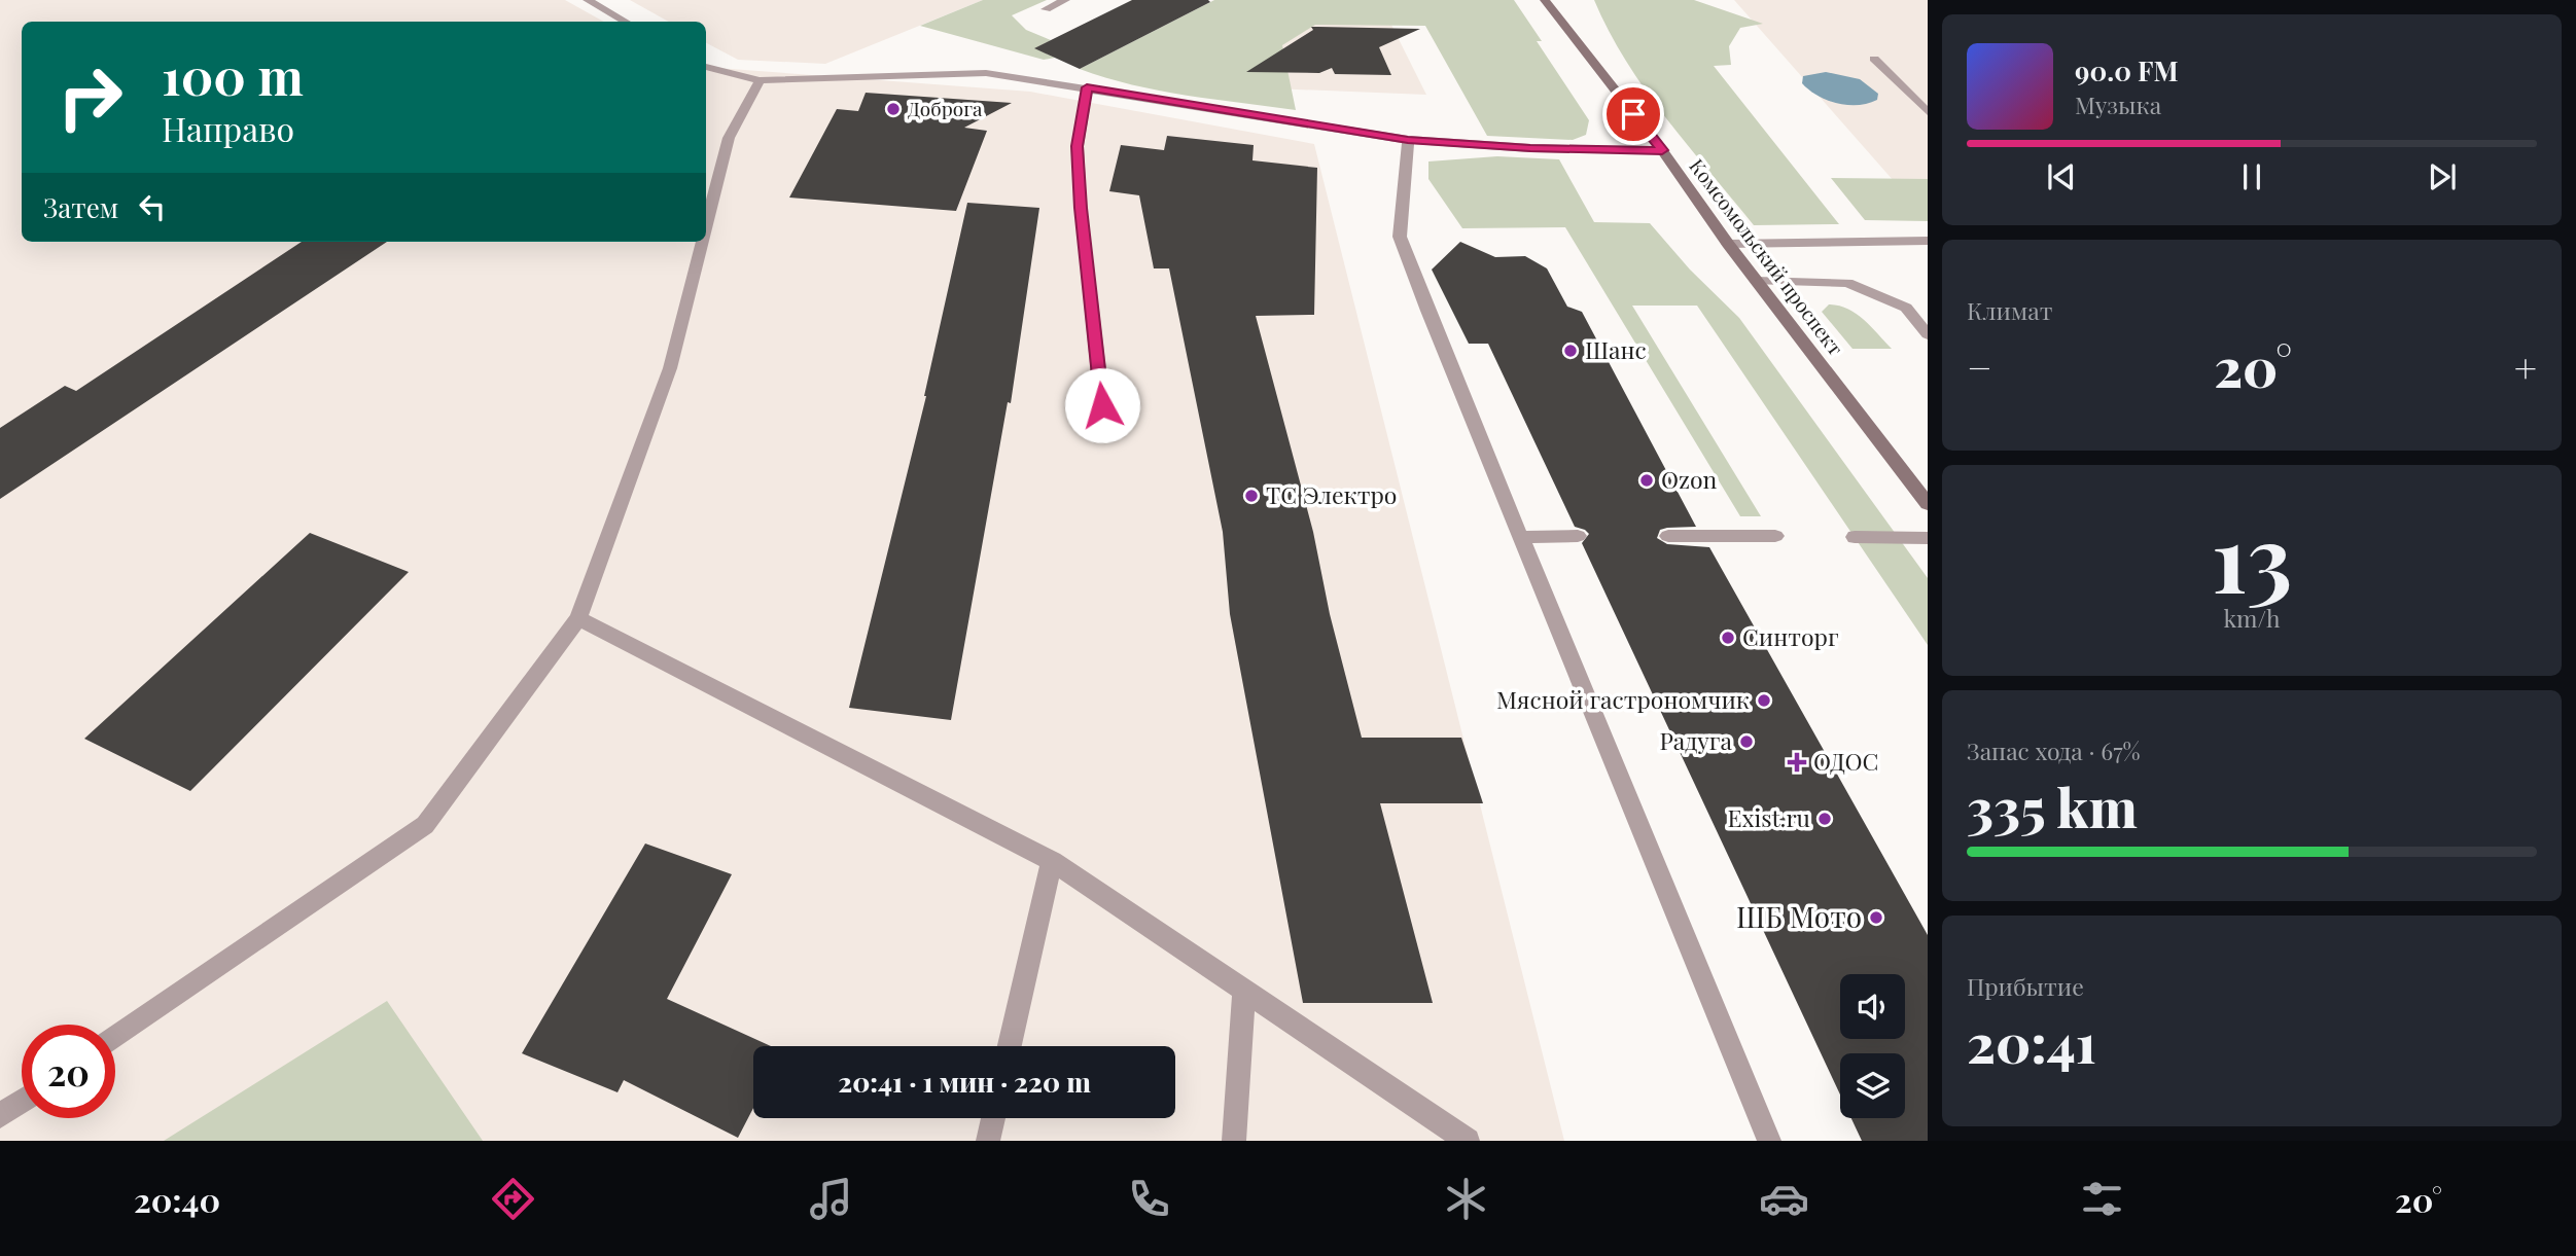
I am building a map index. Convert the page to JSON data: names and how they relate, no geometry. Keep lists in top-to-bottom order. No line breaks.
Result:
{"streets":{"main road":["Комсомольский проспект"]},"places":{"other":["Доброга","Шанс","Ozon","ТС Электро","Синторг","Мясной гастрономчик","Радуга","Exist.ru","ШБ Мото"],"health":["ОДОС"]},"page":{"turn":["100 m","Направо"],"song":["90.0 FM","Музыка"],"then":"Затем","tile":["Климат",["13","km/h"],["Запас хода · 67%","335 km"],["Прибытие","20:41"]],"heat":["−","20°","+"],"limit":"20","trip":"20:41 · 1 мин · 220 m","tabs":["20:40","20°"]}}
